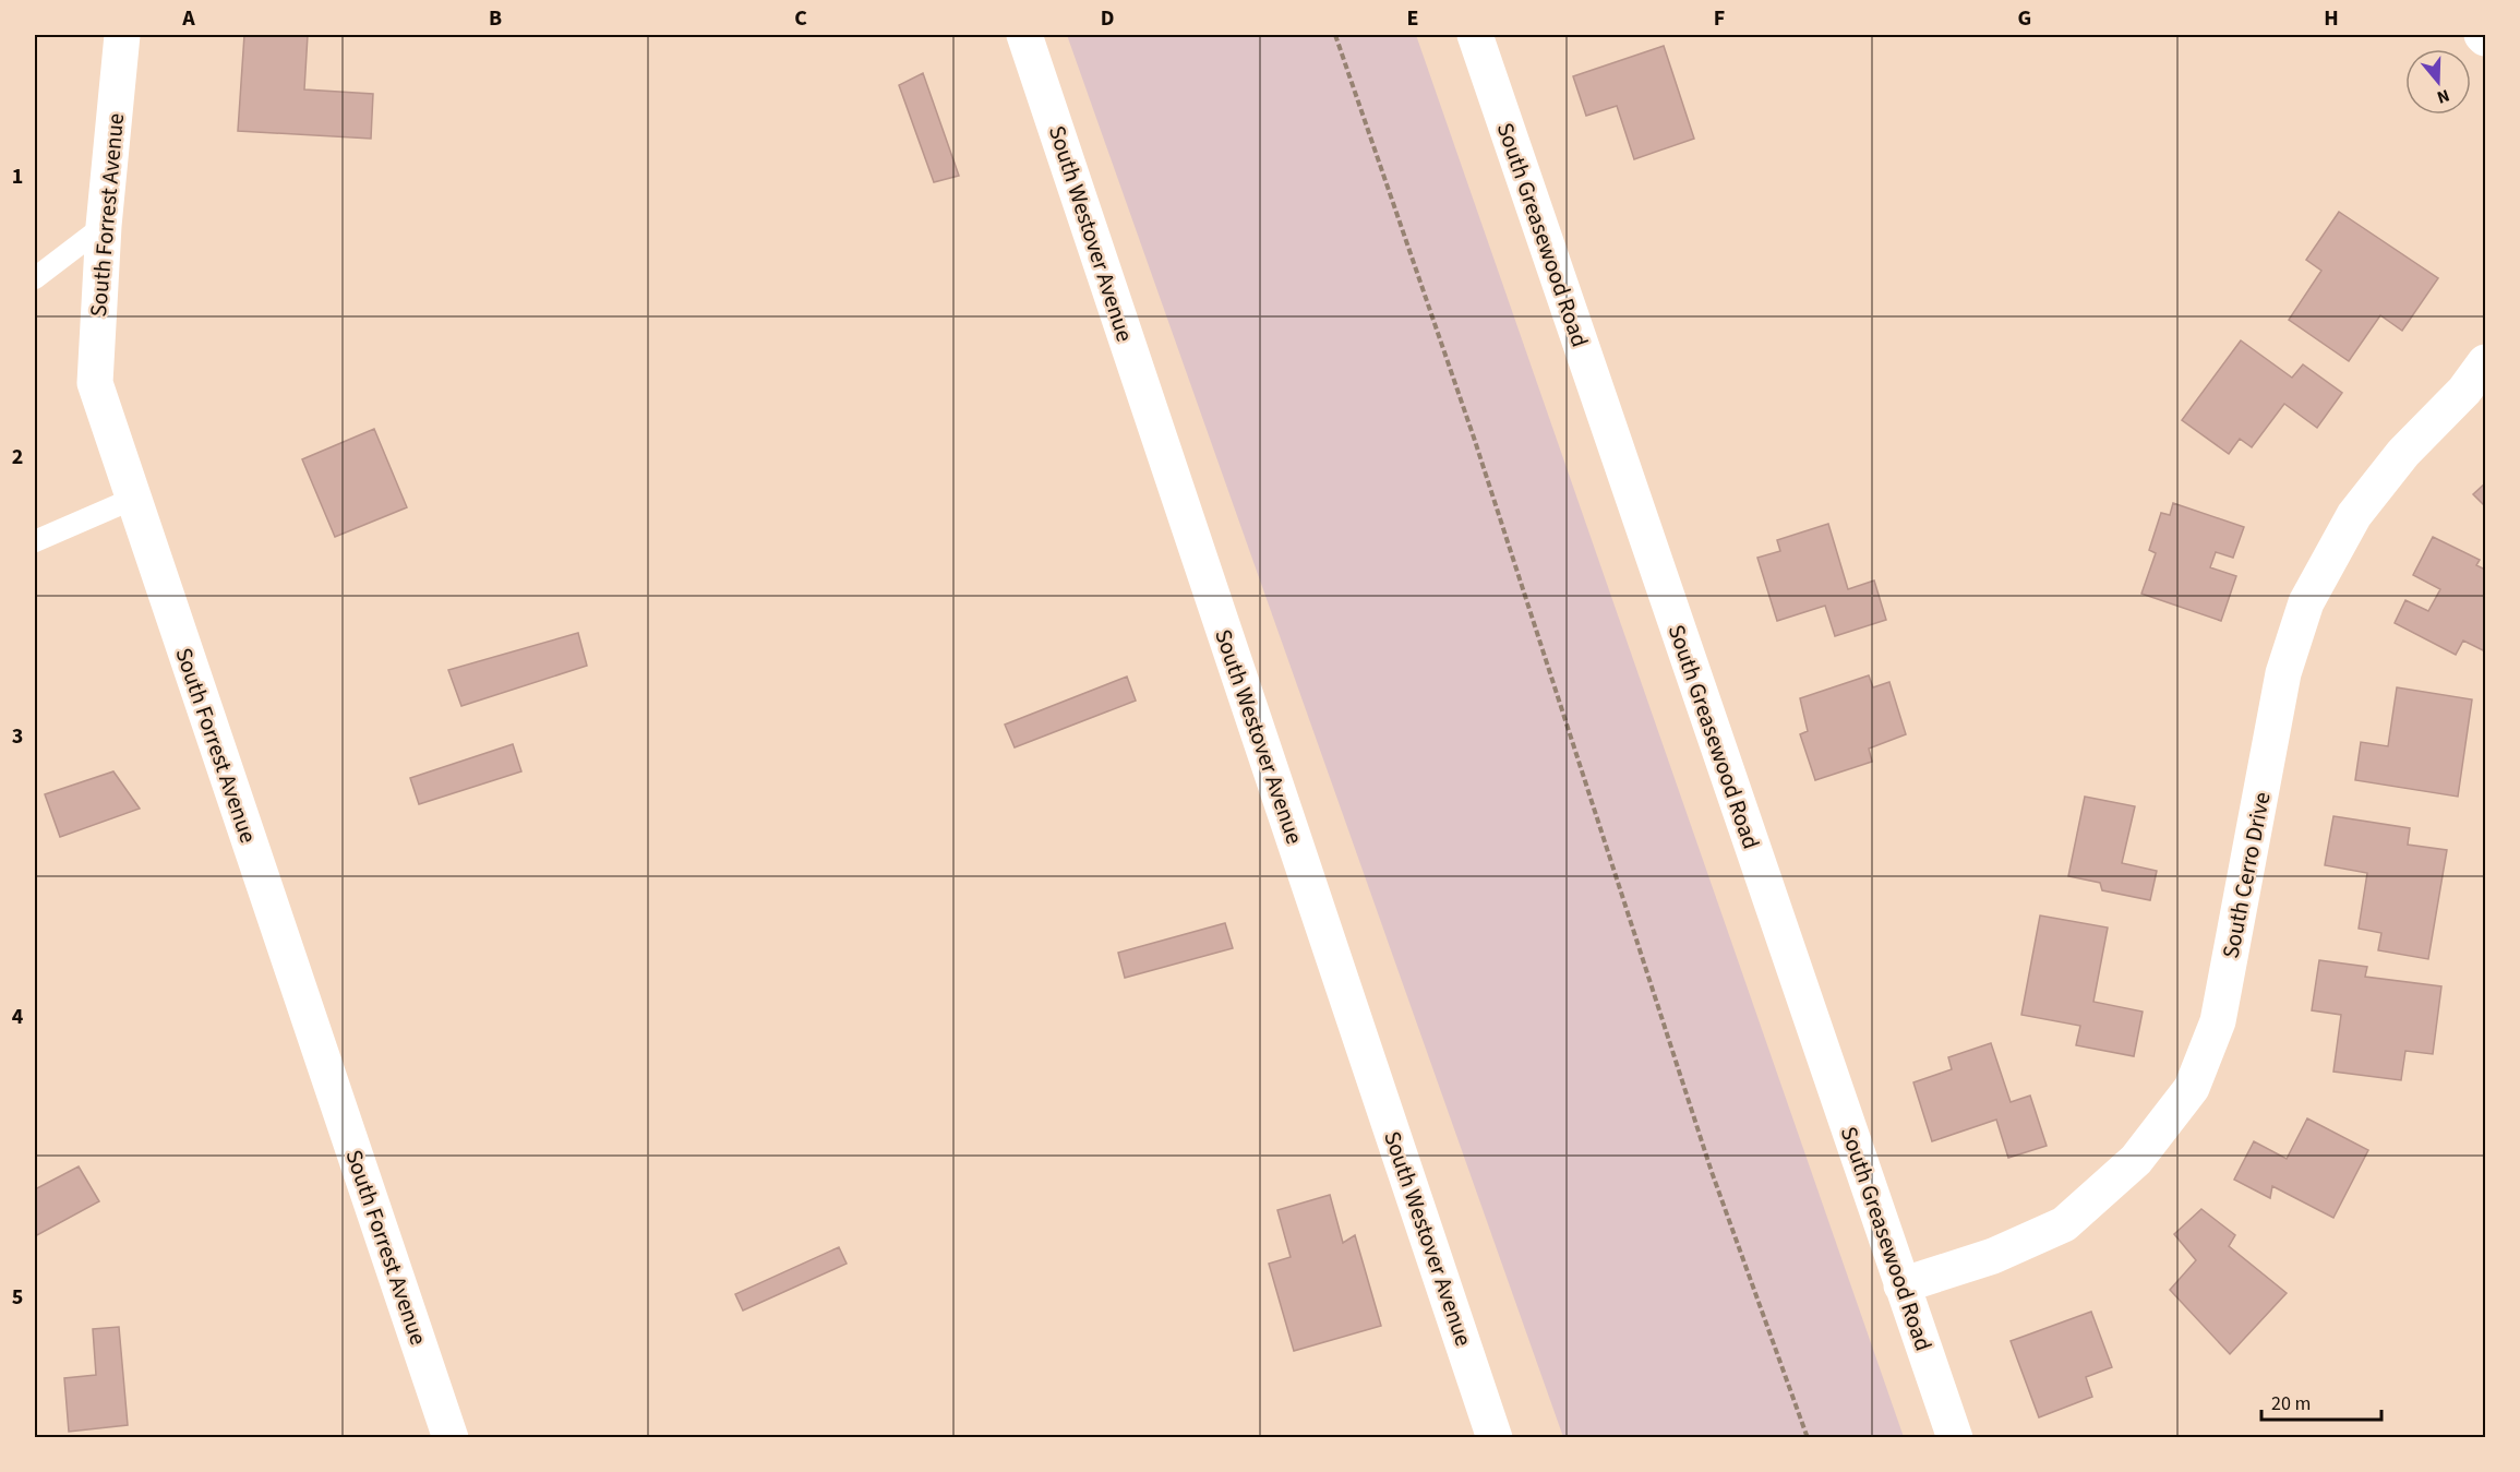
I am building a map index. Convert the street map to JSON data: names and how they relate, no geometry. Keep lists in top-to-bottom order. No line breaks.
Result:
{"streets":{"street":["South Forrest Avenue","South Westover Avenue","South Greasewood Road","South Cerro Drive"]},"crossings":[["South Greasewood Road","South Cerro Drive"]],"scale_bar":"20 m","north":"bottom","grid":{"columns":["A","B","C","D","E","F","G","H"],"rows":["1","2","3","4","5"]}}
